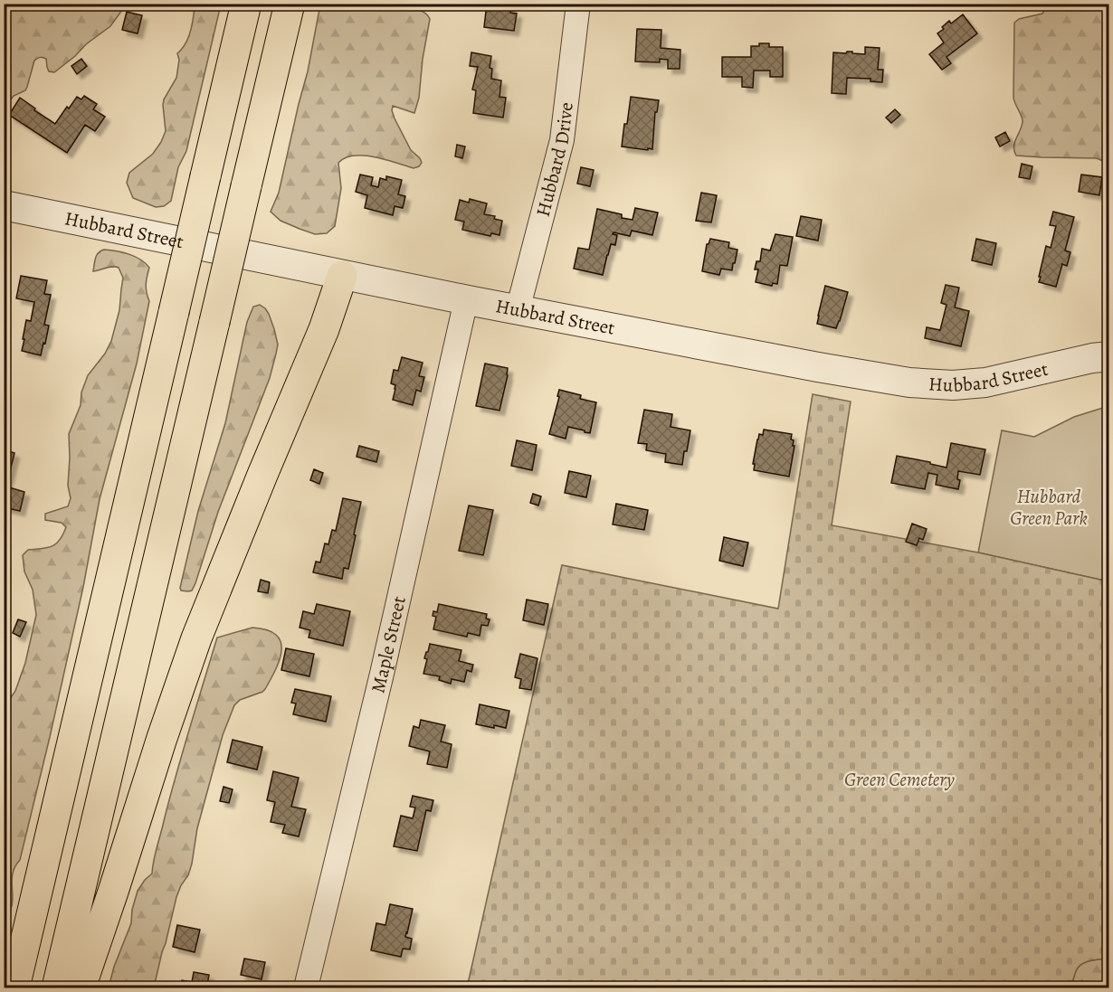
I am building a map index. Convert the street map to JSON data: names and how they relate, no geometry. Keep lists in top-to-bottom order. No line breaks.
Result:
{"streets":{"street":["Hubbard Drive","Hubbard Street","Maple Street"]},"crossings":[["Hubbard Drive","Hubbard Street"],["Hubbard Street","Maple Street"]],"parks":["Hubbard Green Park","Green Cemetery"]}
